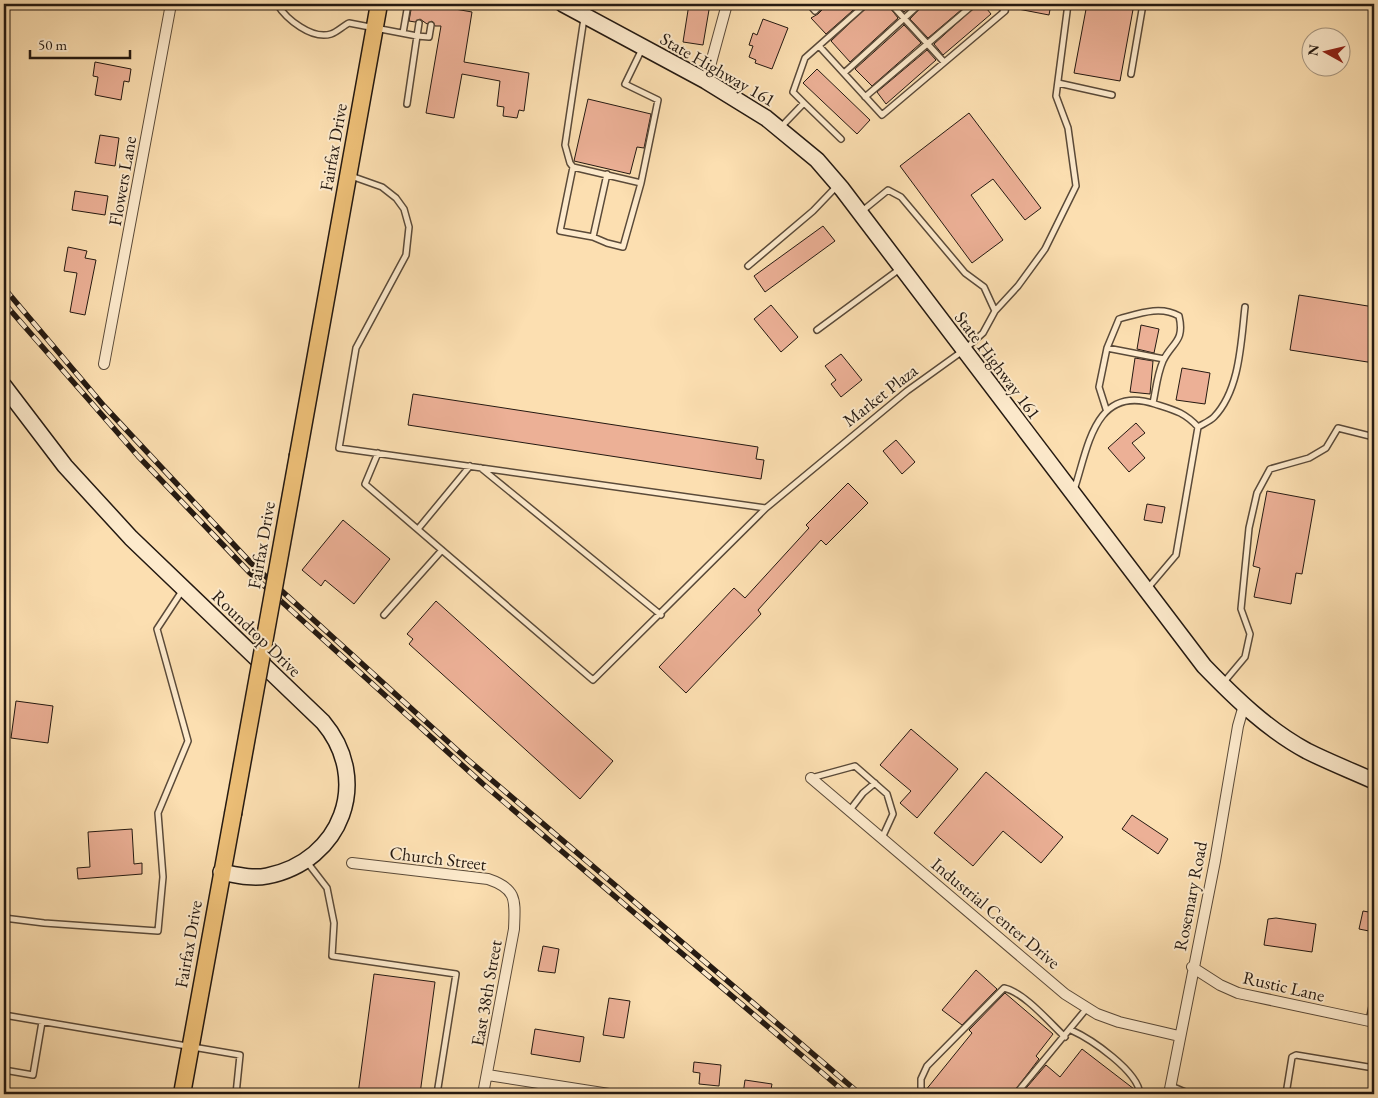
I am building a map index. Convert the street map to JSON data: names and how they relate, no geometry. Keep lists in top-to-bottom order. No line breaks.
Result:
{"streets":{"main road":["State Highway 161","Fairfax Drive","Roundtop Drive"],"street":["Flowers Lane","Church Street","Rosemary Road","Industrial Center Drive","Rustic Lane","East 38th Street"],"lane":["Market Plaza"]},"crossings":[["State Highway 161","Market Plaza"],["State Highway 161","Rosemary Road"],["Fairfax Drive","Roundtop Drive"],["Church Street","East 38th Street"],["Rosemary Road","Industrial Center Drive"],["Rosemary Road","Rustic Lane"]],"scale_bar":"50 m","north":"left"}
